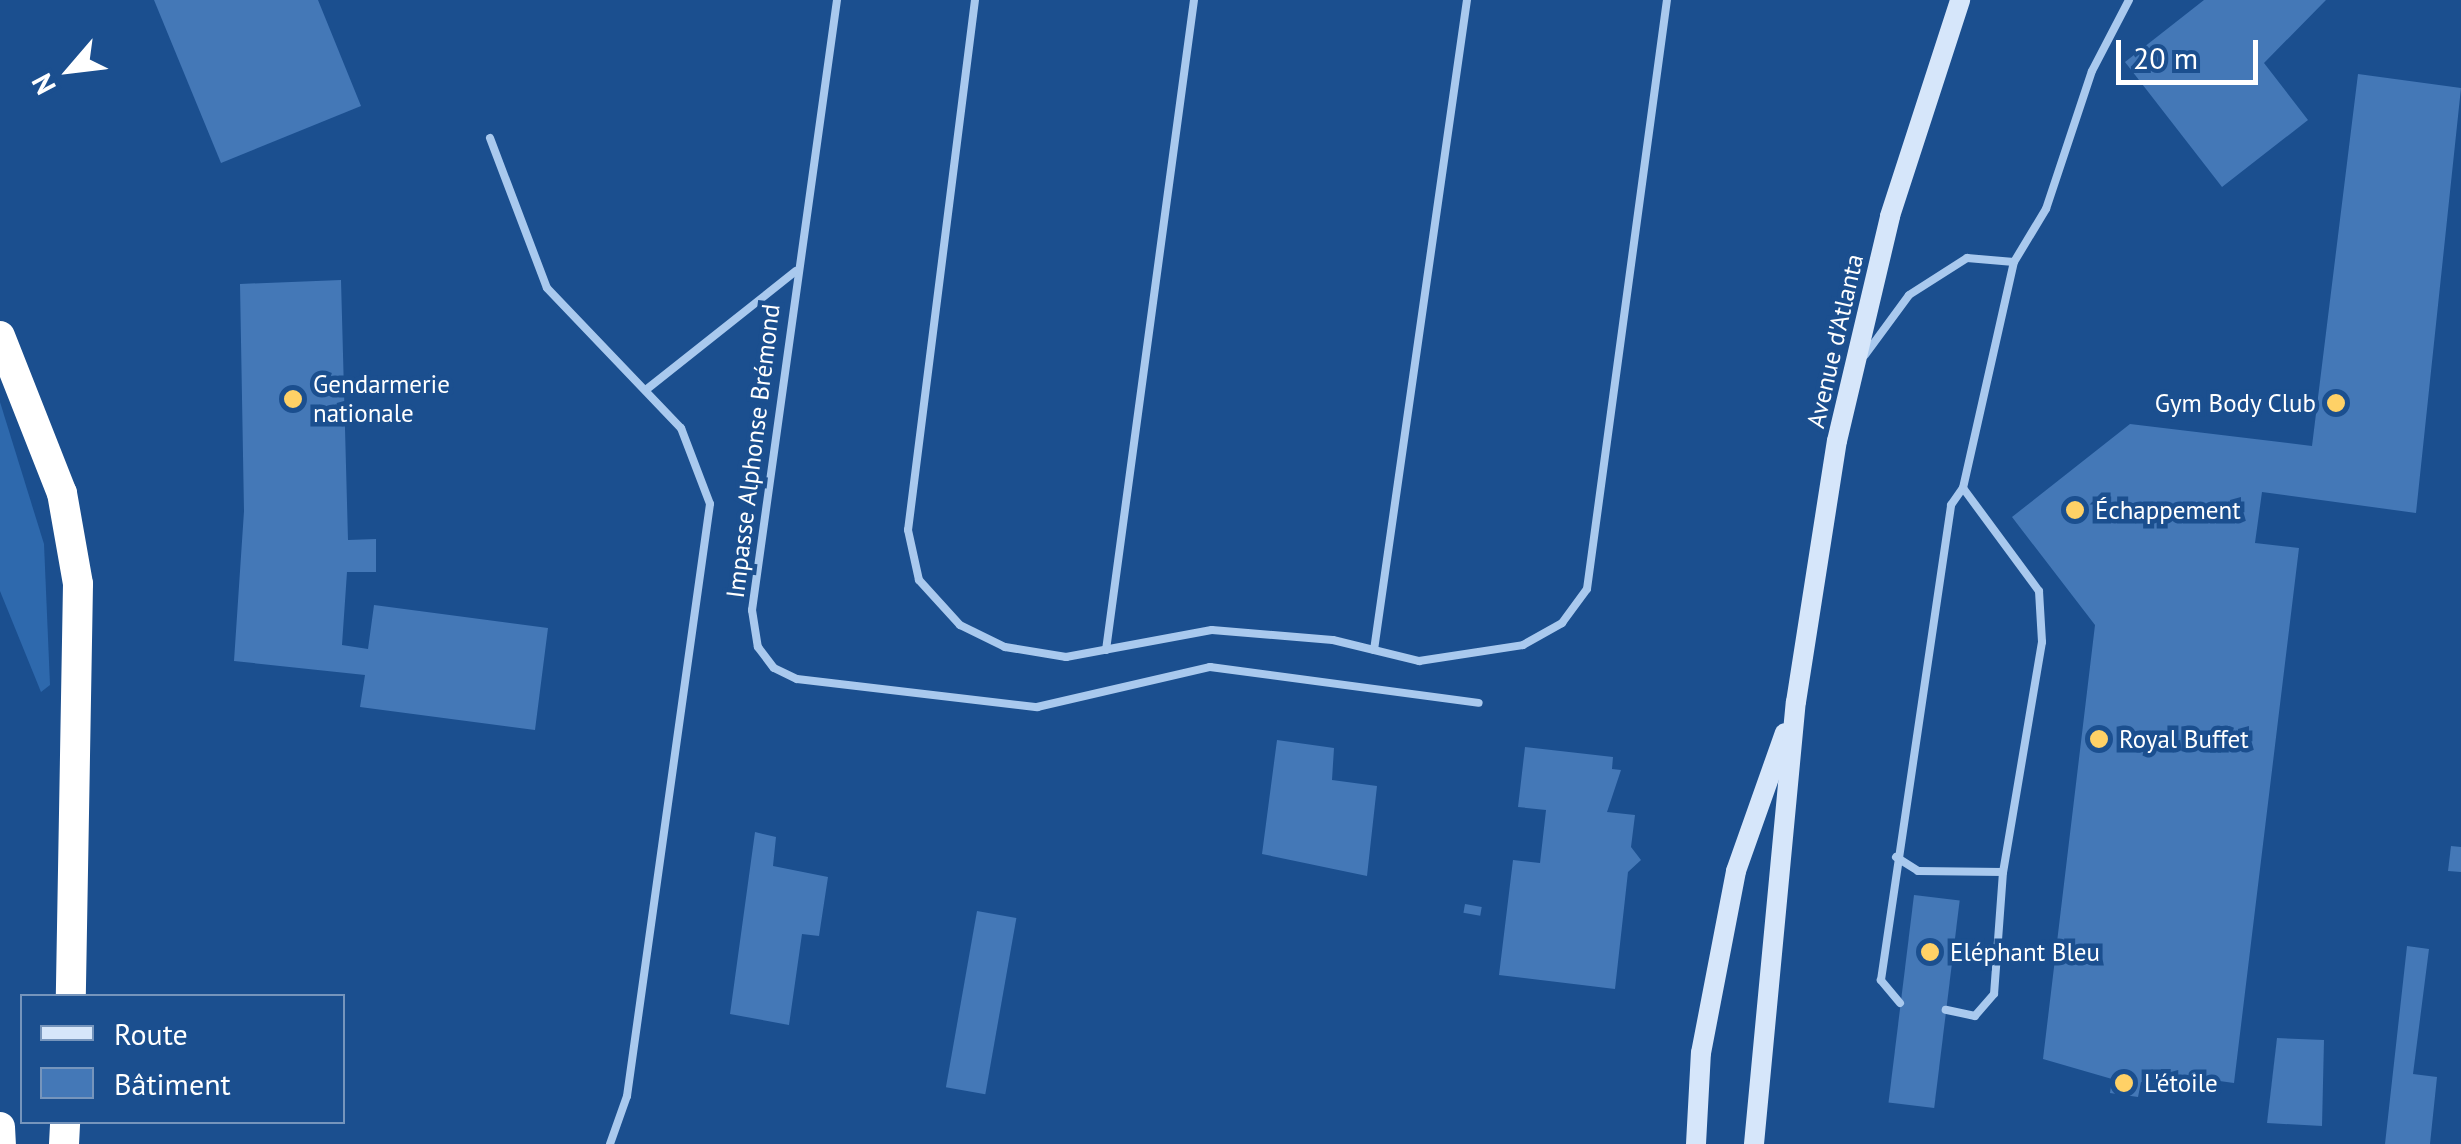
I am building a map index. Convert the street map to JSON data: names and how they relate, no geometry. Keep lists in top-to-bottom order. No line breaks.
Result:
{"streets":{"main road":["Avenue d'Atlanta"],"lane":["Impasse Alphonse Brémond"]},"places":["Gendarmerie nationale","Gym Body Club","Échappement","Royal Buffet","Eléphant Bleu","L'étoile"],"legend":["Route","Bâtiment"],"scale_bar":"20 m","north":"bottom left"}
